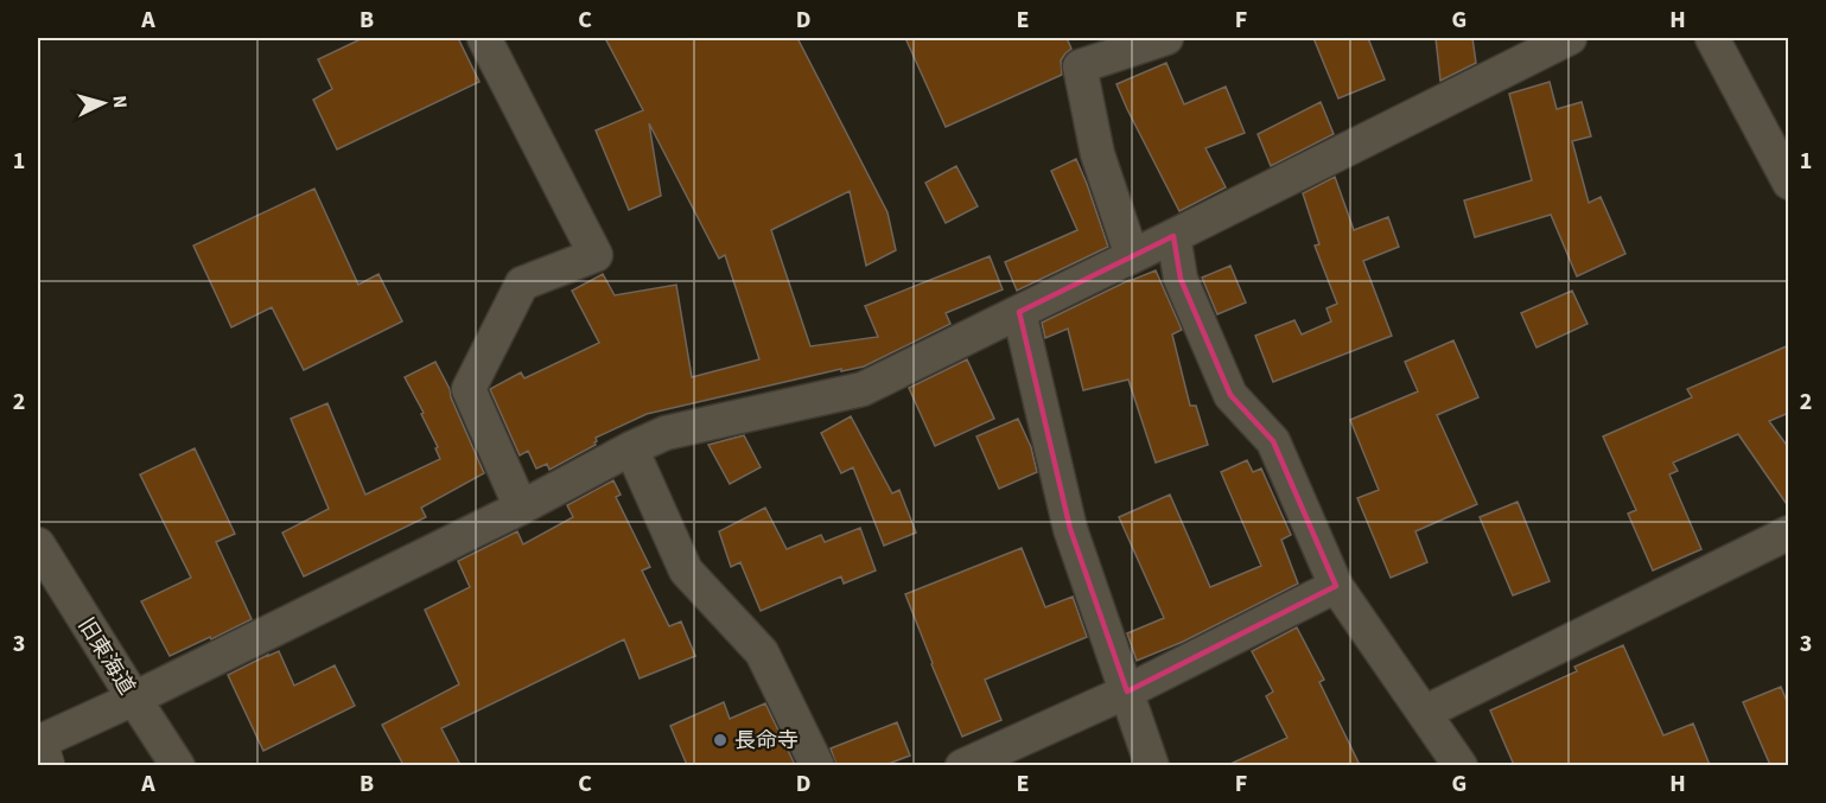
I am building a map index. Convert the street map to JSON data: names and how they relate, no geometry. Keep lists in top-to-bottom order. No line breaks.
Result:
{"streets":{"street":["旧東海道"]},"places":["長命寺"],"north":"right","grid":{"columns":["A","B","C","D","E","F","G","H"],"rows":["1","2","3"]}}
